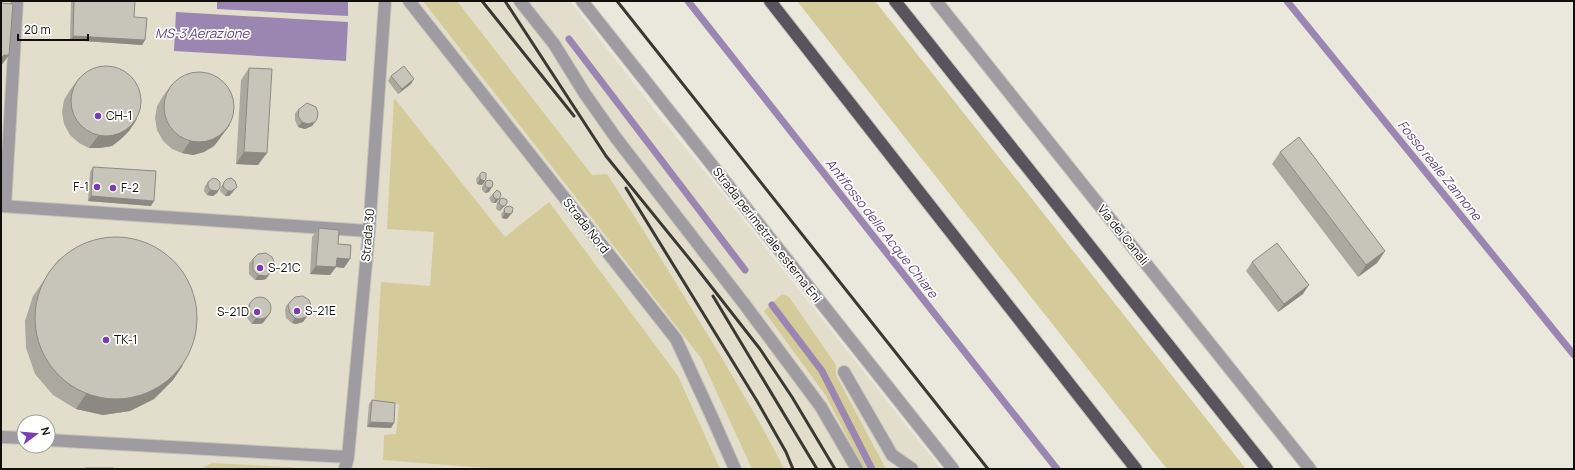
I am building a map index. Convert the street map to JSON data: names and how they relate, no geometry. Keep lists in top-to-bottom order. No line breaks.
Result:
{"streets":{"street":["Strada Nord","Strada 30","Strada perimetrale esterna Eni","Via dei Canali"]},"water":["MS-3 Aerazione","Fosso reale Zannone","Antifosso delle Acque Chiare"],"places":["CH-1","F-1","F-2","S-21C","S-21E","S-21D","TK-1"],"scale_bar":"20 m","north":"right"}
